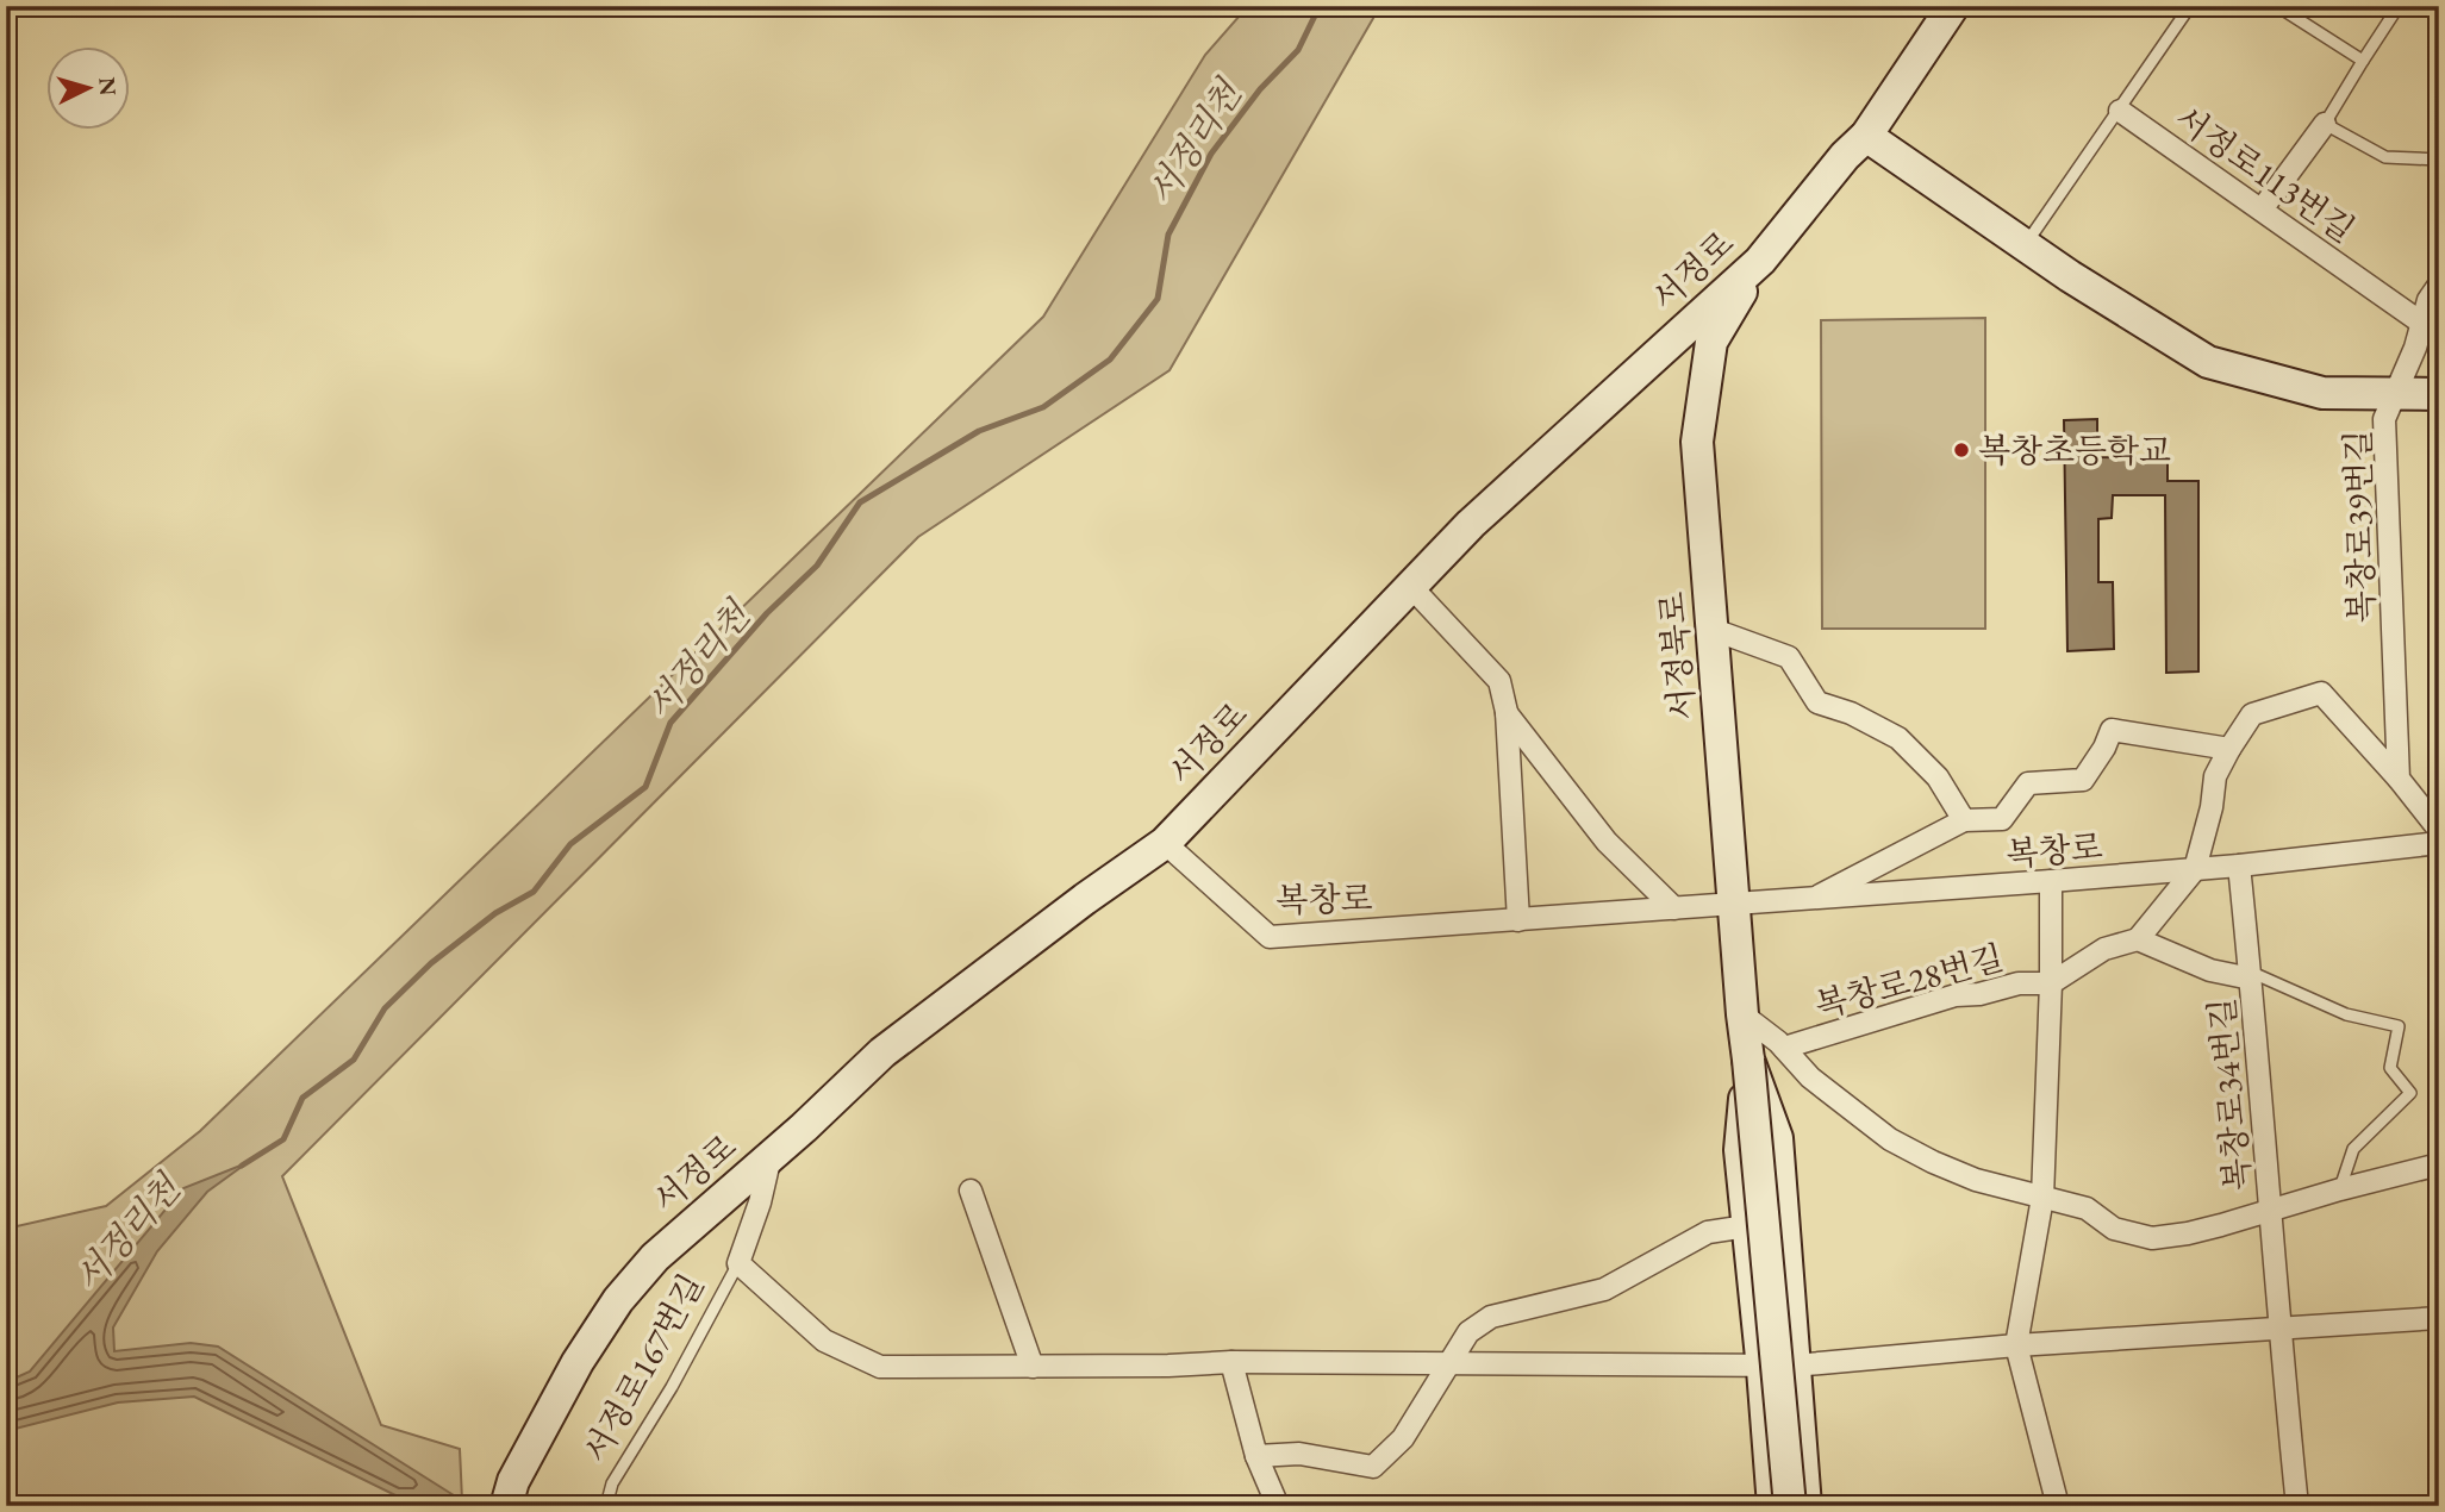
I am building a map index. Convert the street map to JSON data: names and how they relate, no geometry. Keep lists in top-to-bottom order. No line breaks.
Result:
{"streets":{"street":["서정로113번길","서정로","복창로39번길","서정북로","복창로","복창로28번길","복창로34번길","서정로167번길"]},"crossings":[["서정로113번길","복창로39번길"],["서정로","서정북로"],["서정로","복창로"],["서정로","서정로167번길"],["서정북로","복창로"],["서정북로","복창로28번길"],["복창로","복창로28번길"],["복창로","복창로34번길"],["복창로28번길","복창로34번길"]],"water":["서정리천"],"places":["복창초등학교"],"north":"right"}
